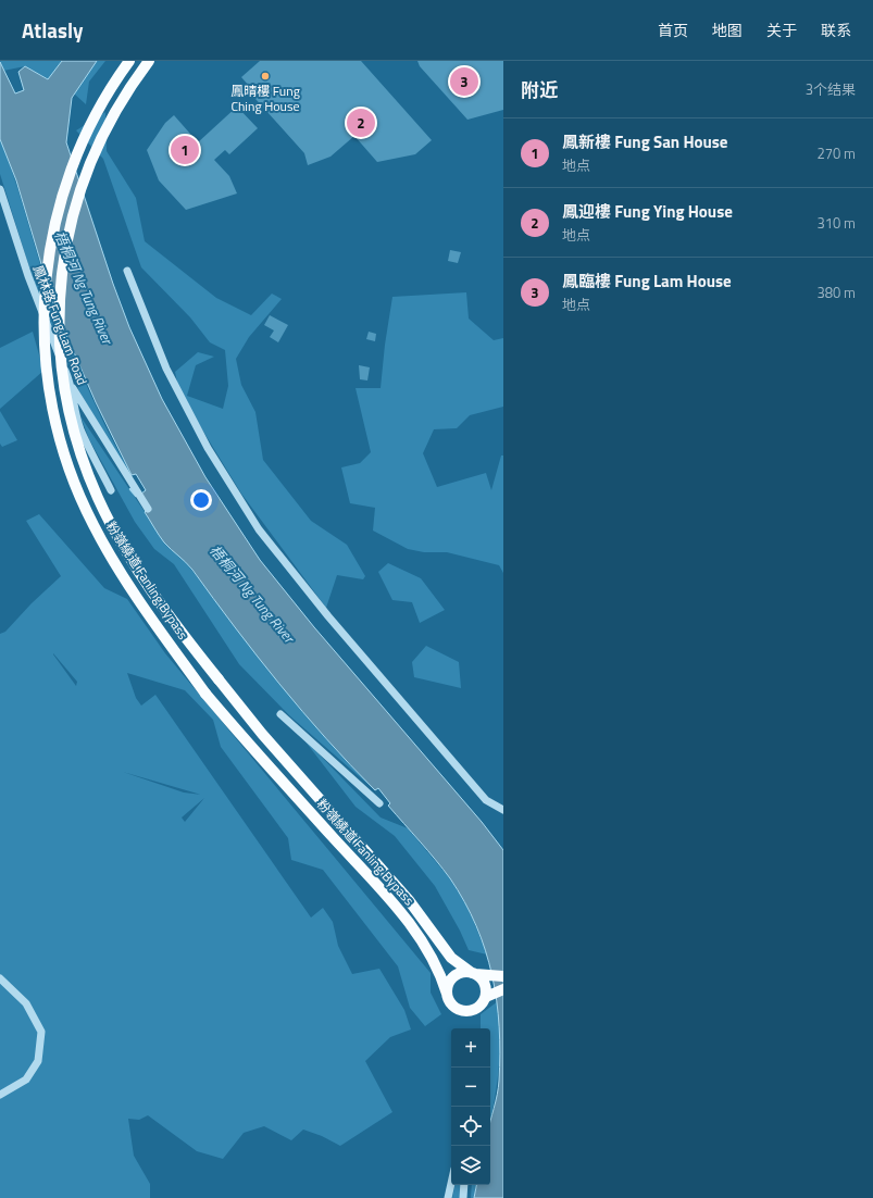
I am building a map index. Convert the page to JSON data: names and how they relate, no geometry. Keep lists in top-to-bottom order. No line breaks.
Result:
{"streets":{"main road":["粉嶺繞道 Fanling Bypass"],"lane":["鳳林路 Fung Lam Road"]},"water":["梧桐河 Ng Tung River"],"places":["鳳晴樓 Fung Ching House"],"page":{"header":"Atlasly","nav":["首页","地图","关于","联系"],"heading":["附近","3个结果"],"pins":["3","2","1"],"list":[{"mark":"1","name":"鳳新樓 Fung San House","note":"地点","value":"270 m"},{"mark":"2","name":"鳳迎樓 Fung Ying House","note":"地点","value":"310 m"},{"mark":"3","name":"鳳臨樓 Fung Lam House","note":"地点","value":"380 m"}],"map_buttons":["+","−"]}}
